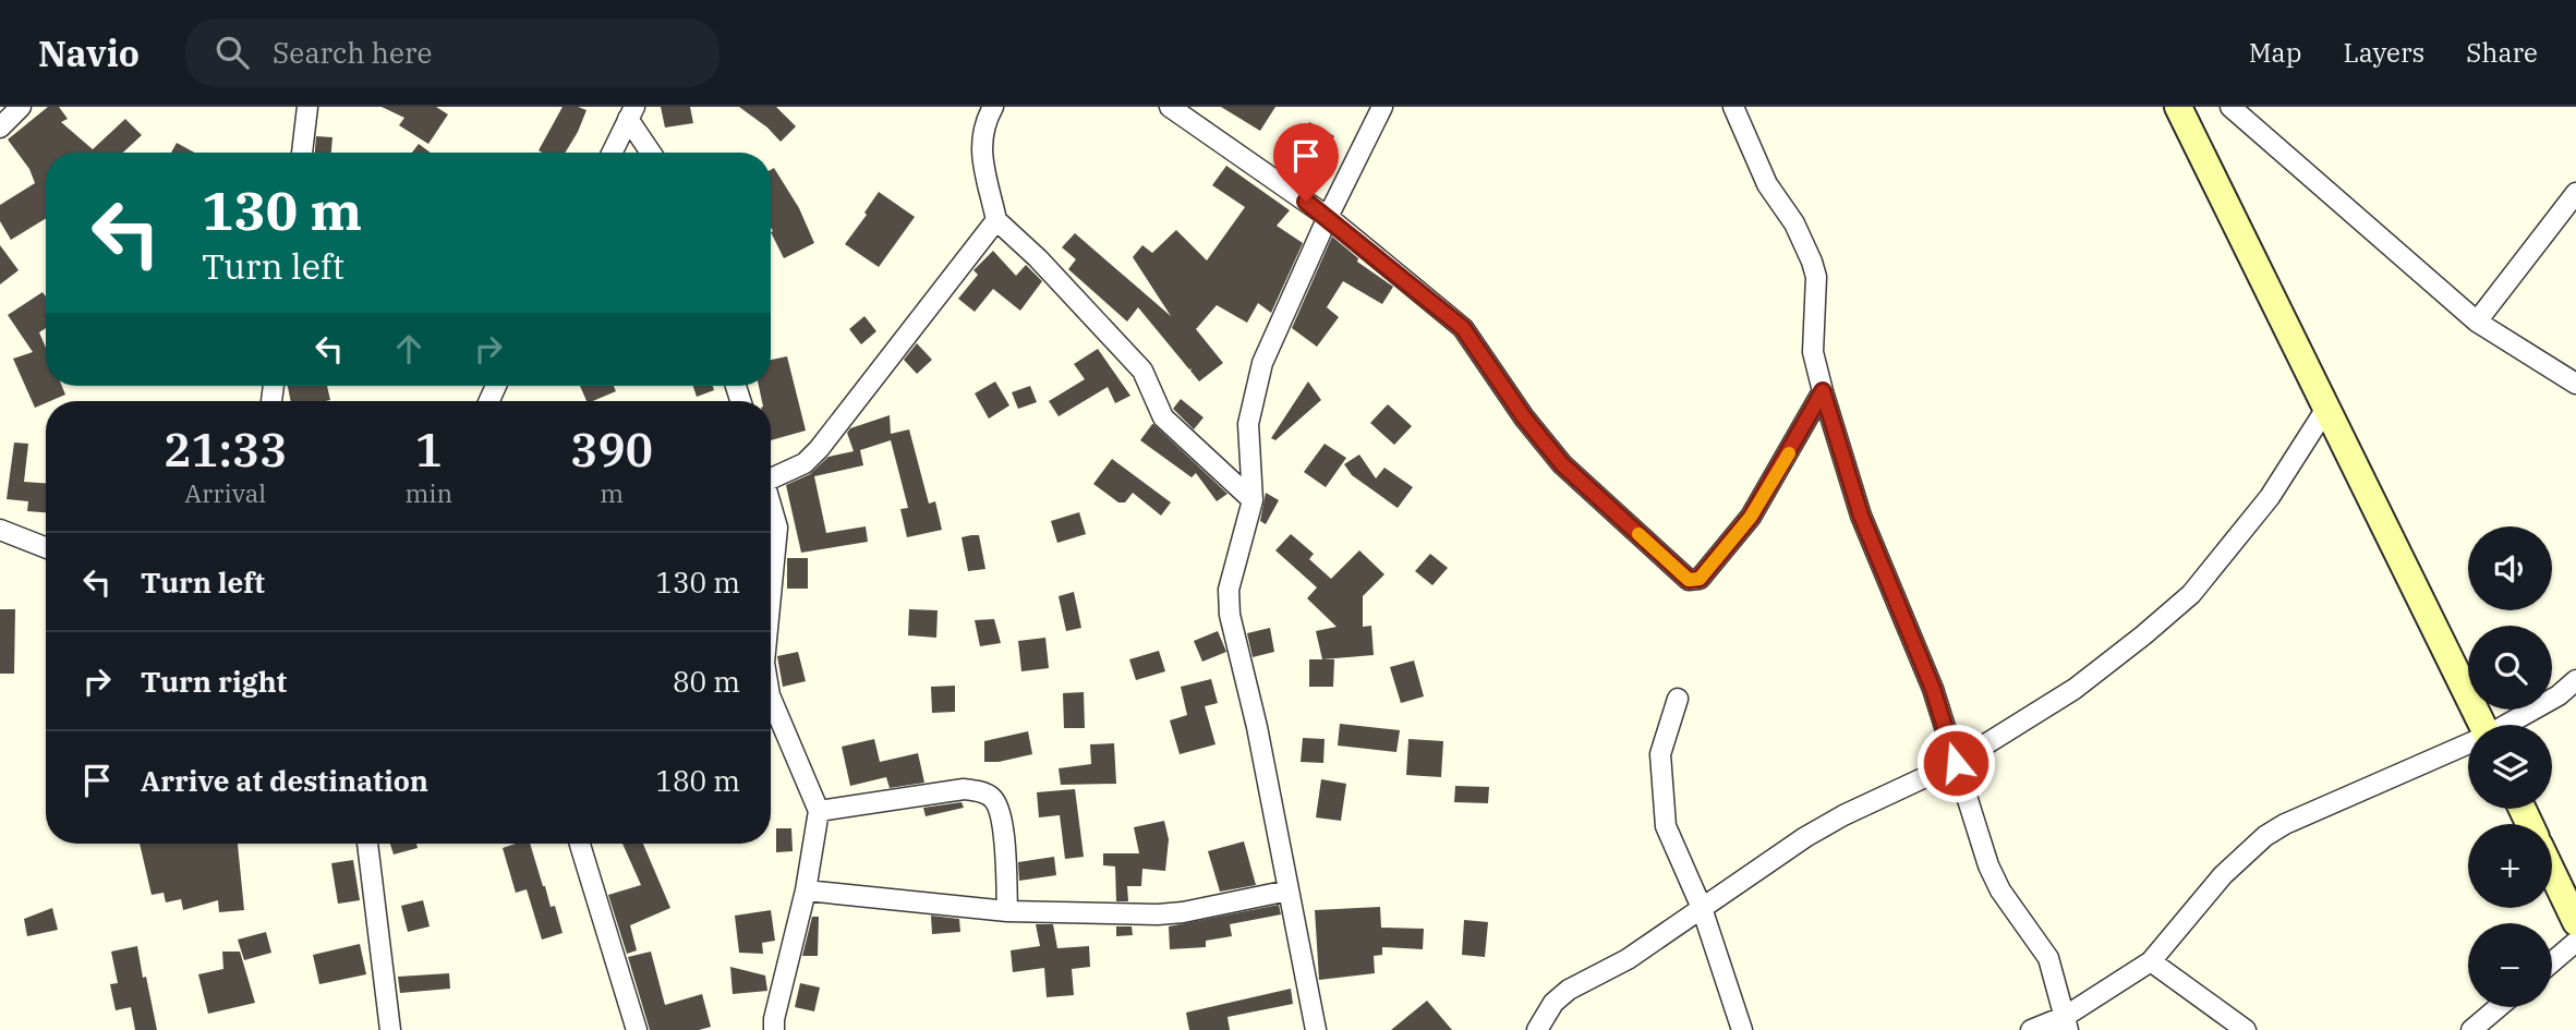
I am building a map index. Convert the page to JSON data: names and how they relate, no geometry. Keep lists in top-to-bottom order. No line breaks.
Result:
{"page":{"header":"Navio","search":"Search here","nav":["Map","Layers","Share"],"turn":["130 m","Turn left"],"eta":["21:33","Arrival","1","min","390","m"],"map_buttons":["+","−"],"list":[{"name":"Turn left","value":"130 m"},{"name":"Turn right","value":"80 m"},{"name":"Arrive at destination","value":"180 m"}]}}
